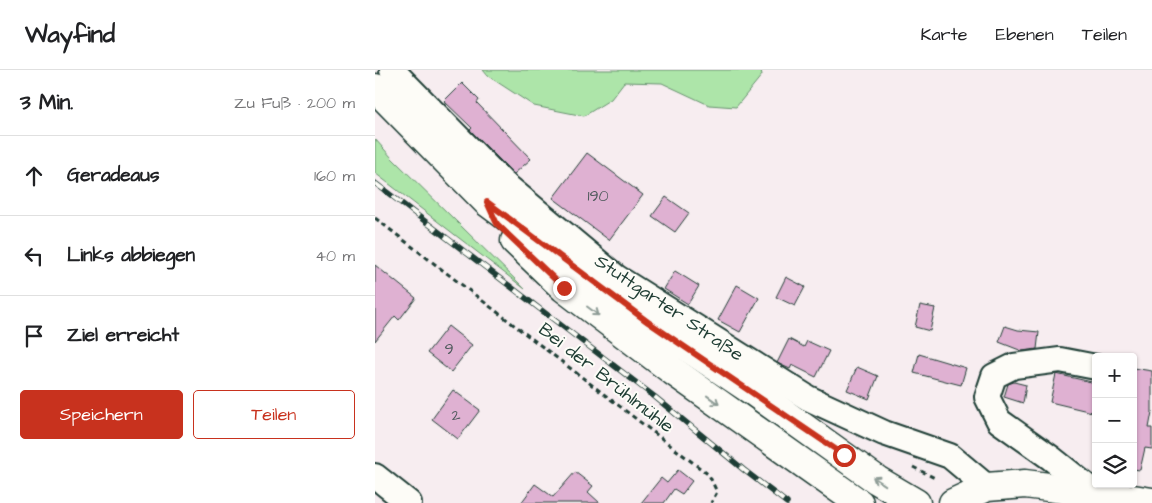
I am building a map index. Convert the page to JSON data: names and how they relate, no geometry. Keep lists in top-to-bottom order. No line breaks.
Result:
{"streets":{"street":["Stuttgarter Straße"],"path":["Bei der Brühlmühle"]},"house_numbers":["190","9","2"],"page":{"header":"Wayfind","nav":["Karte","Ebenen","Teilen"],"heading":["3 Min.","Zu Fuß · 200 m"],"list":[["Geradeaus","160 m"],["Links abbiegen","40 m"],"Ziel erreicht"],"map_buttons":["+","−"],"buttons":["Speichern","Teilen"]}}
